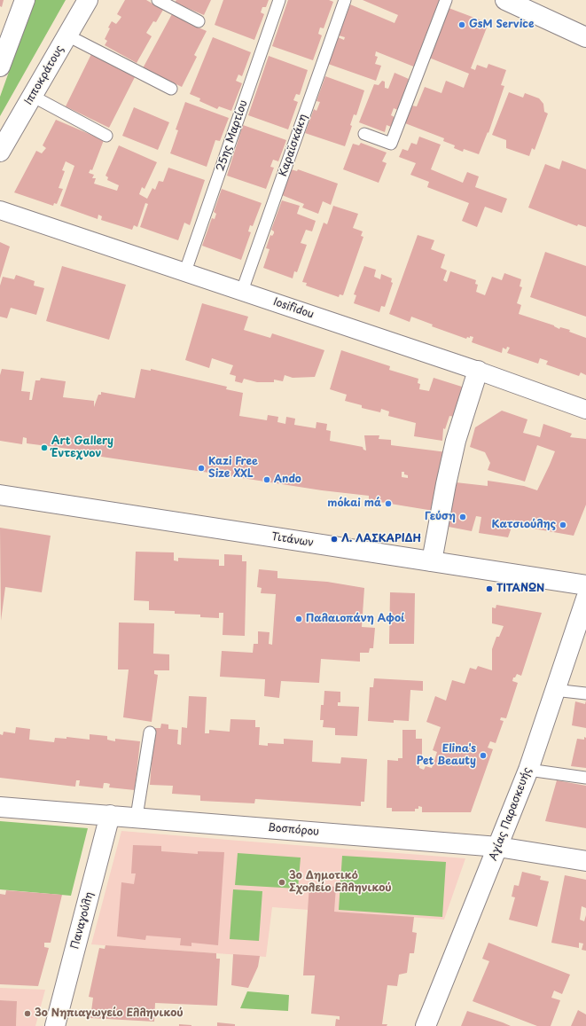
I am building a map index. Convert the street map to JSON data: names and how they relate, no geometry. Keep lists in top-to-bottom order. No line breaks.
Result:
{"streets":{"street":["Ιπποκράτους","Iosifidou","Τιτάνων","Αγίας Παρασκευής","Βοσπόρου","Παναγούλη"],"lane":["25ης Μαρτίου","Καραϊσκάκη"]},"crossings":[["25ης Μαρτίου","Iosifidou"],["Καραϊσκάκη","Iosifidou"],["Αγίας Παρασκευής","Βοσπόρου"],["Βοσπόρου","Παναγούλη"]],"places":["GsM Service","Art Gallery Έντεχνον","Kazi Free Size XXL","Ando","mókai má","Γεύση","Κατσιούλης","Λ. ΛΑΣΚΑΡΙΔΗ","ΤΙΤΑΝΩΝ","Παλαιοπάνη Αφοί","Elina's Pet Beauty","3ο Δημοτικό Σχολείο Ελληνικού","3ο Νηπιαγωγείο Ελληνικού"]}
